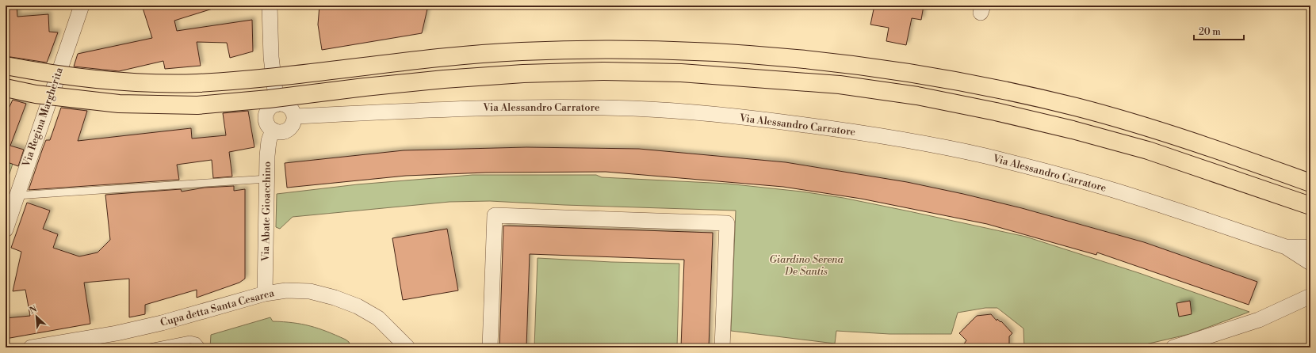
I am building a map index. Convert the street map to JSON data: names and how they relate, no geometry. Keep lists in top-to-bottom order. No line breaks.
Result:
{"streets":{"street":["Via Alessandro Carratore","Via Regina Margherita","Via Abate Gioacchino","Cupa detta Santa Cesarea"]},"crossings":[["Via Alessandro Carratore","Via Abate Gioacchino"],["Via Abate Gioacchino","Cupa detta Santa Cesarea"]],"parks":["Giardino Serena De Santis"],"scale_bar":"20 m","north":"top left"}
